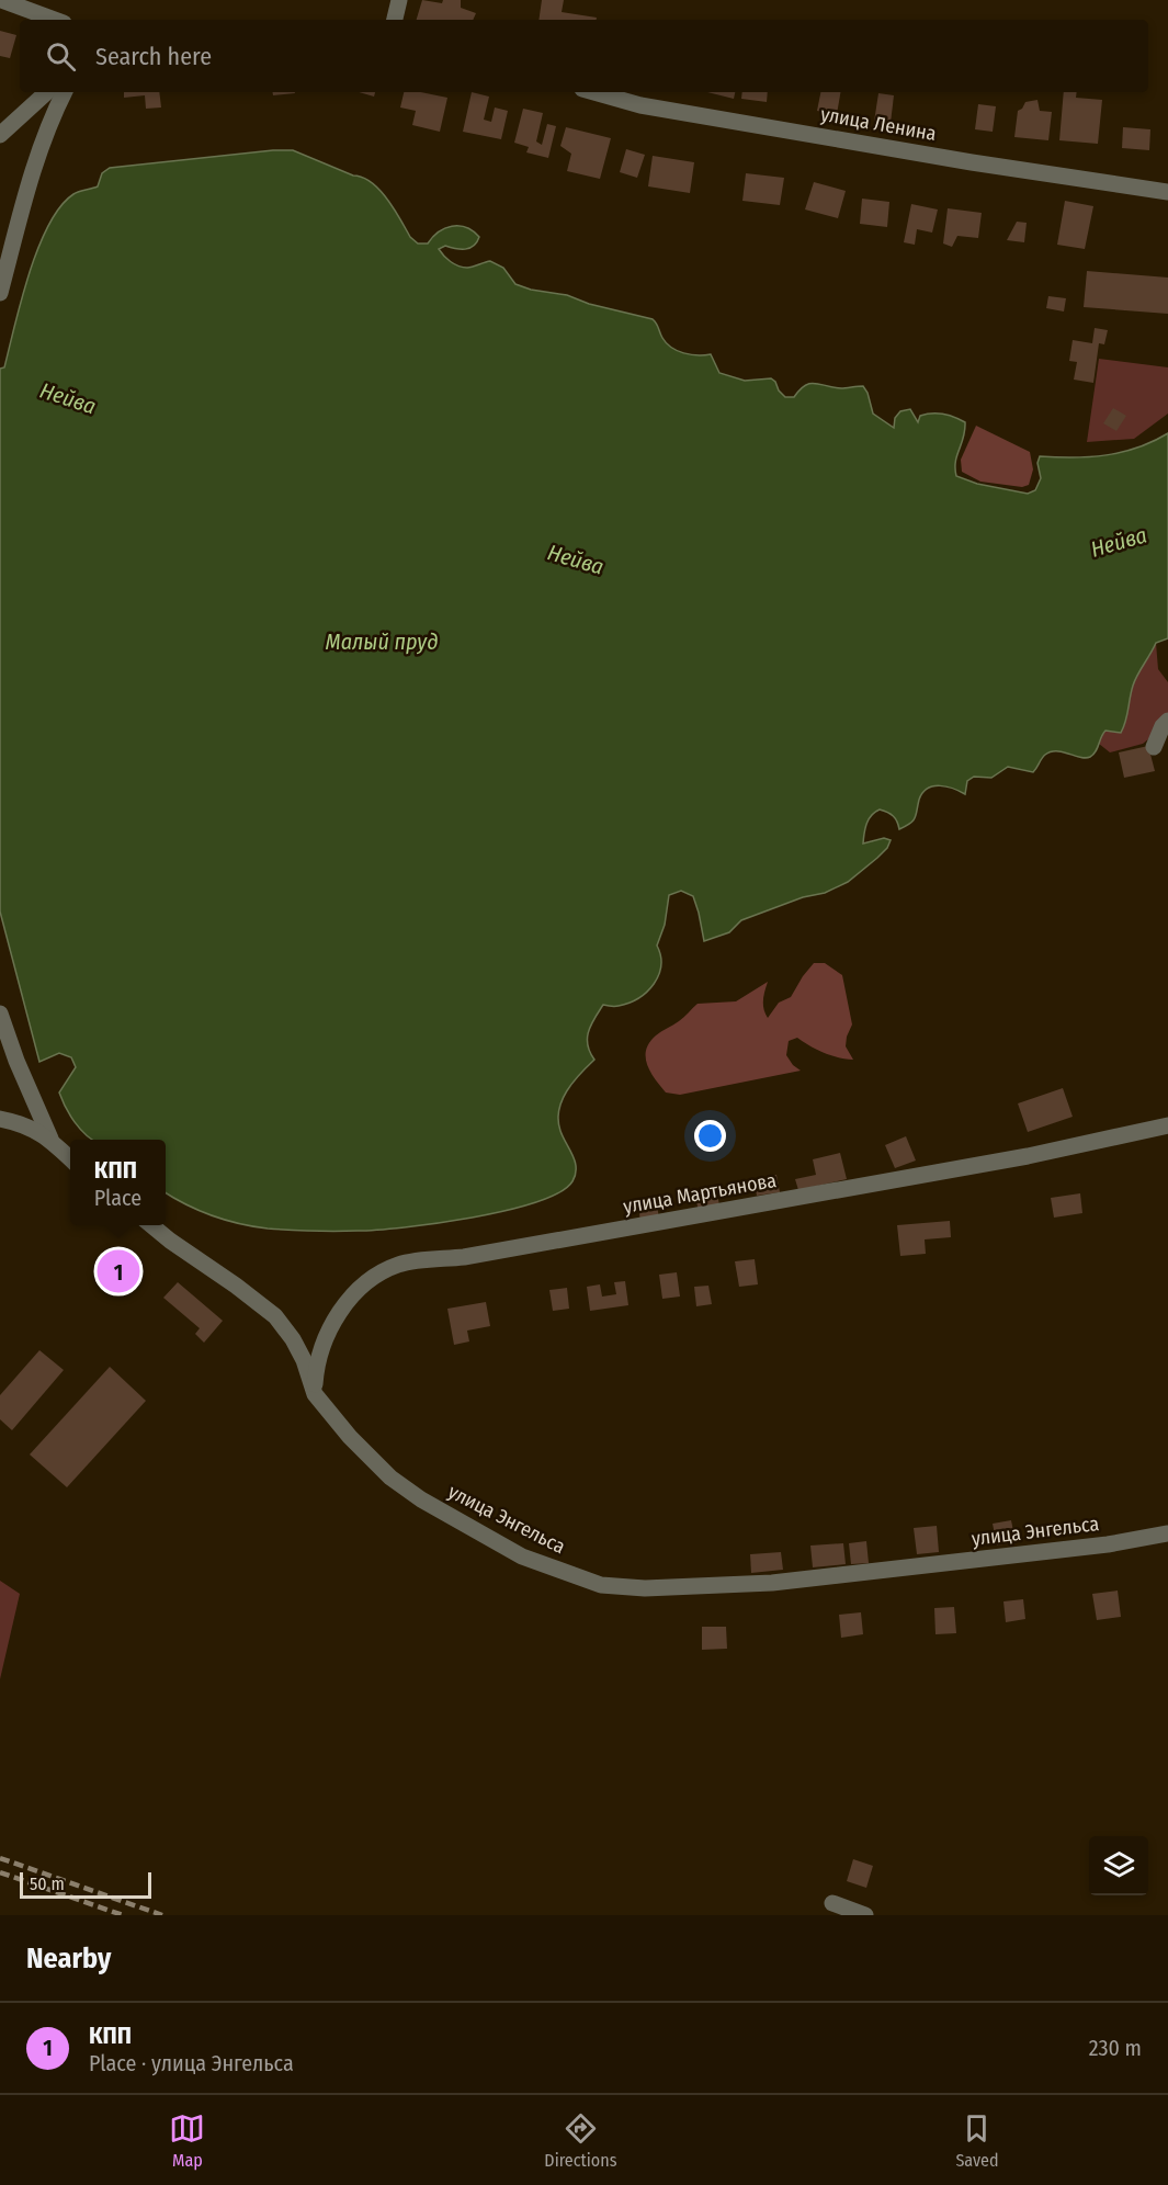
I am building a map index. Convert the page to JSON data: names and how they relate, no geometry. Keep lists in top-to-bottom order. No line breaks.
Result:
{"streets":{"street":["улица Ленина","улица Мартьянова","улица Энгельса"]},"crossings":[["улица Мартьянова","улица Энгельса"]],"water":["Нейва","Малый пруд"],"scale_bar":"50 m","page":{"search":"Search here","popup":["КПП","Place"],"pins":"1","scale":"50 m","heading":"Nearby","list":[{"mark":"1","name":"КПП","note":"Place · улица Энгельса","value":"230 m"}],"nav":["Map","Directions","Saved"]}}
